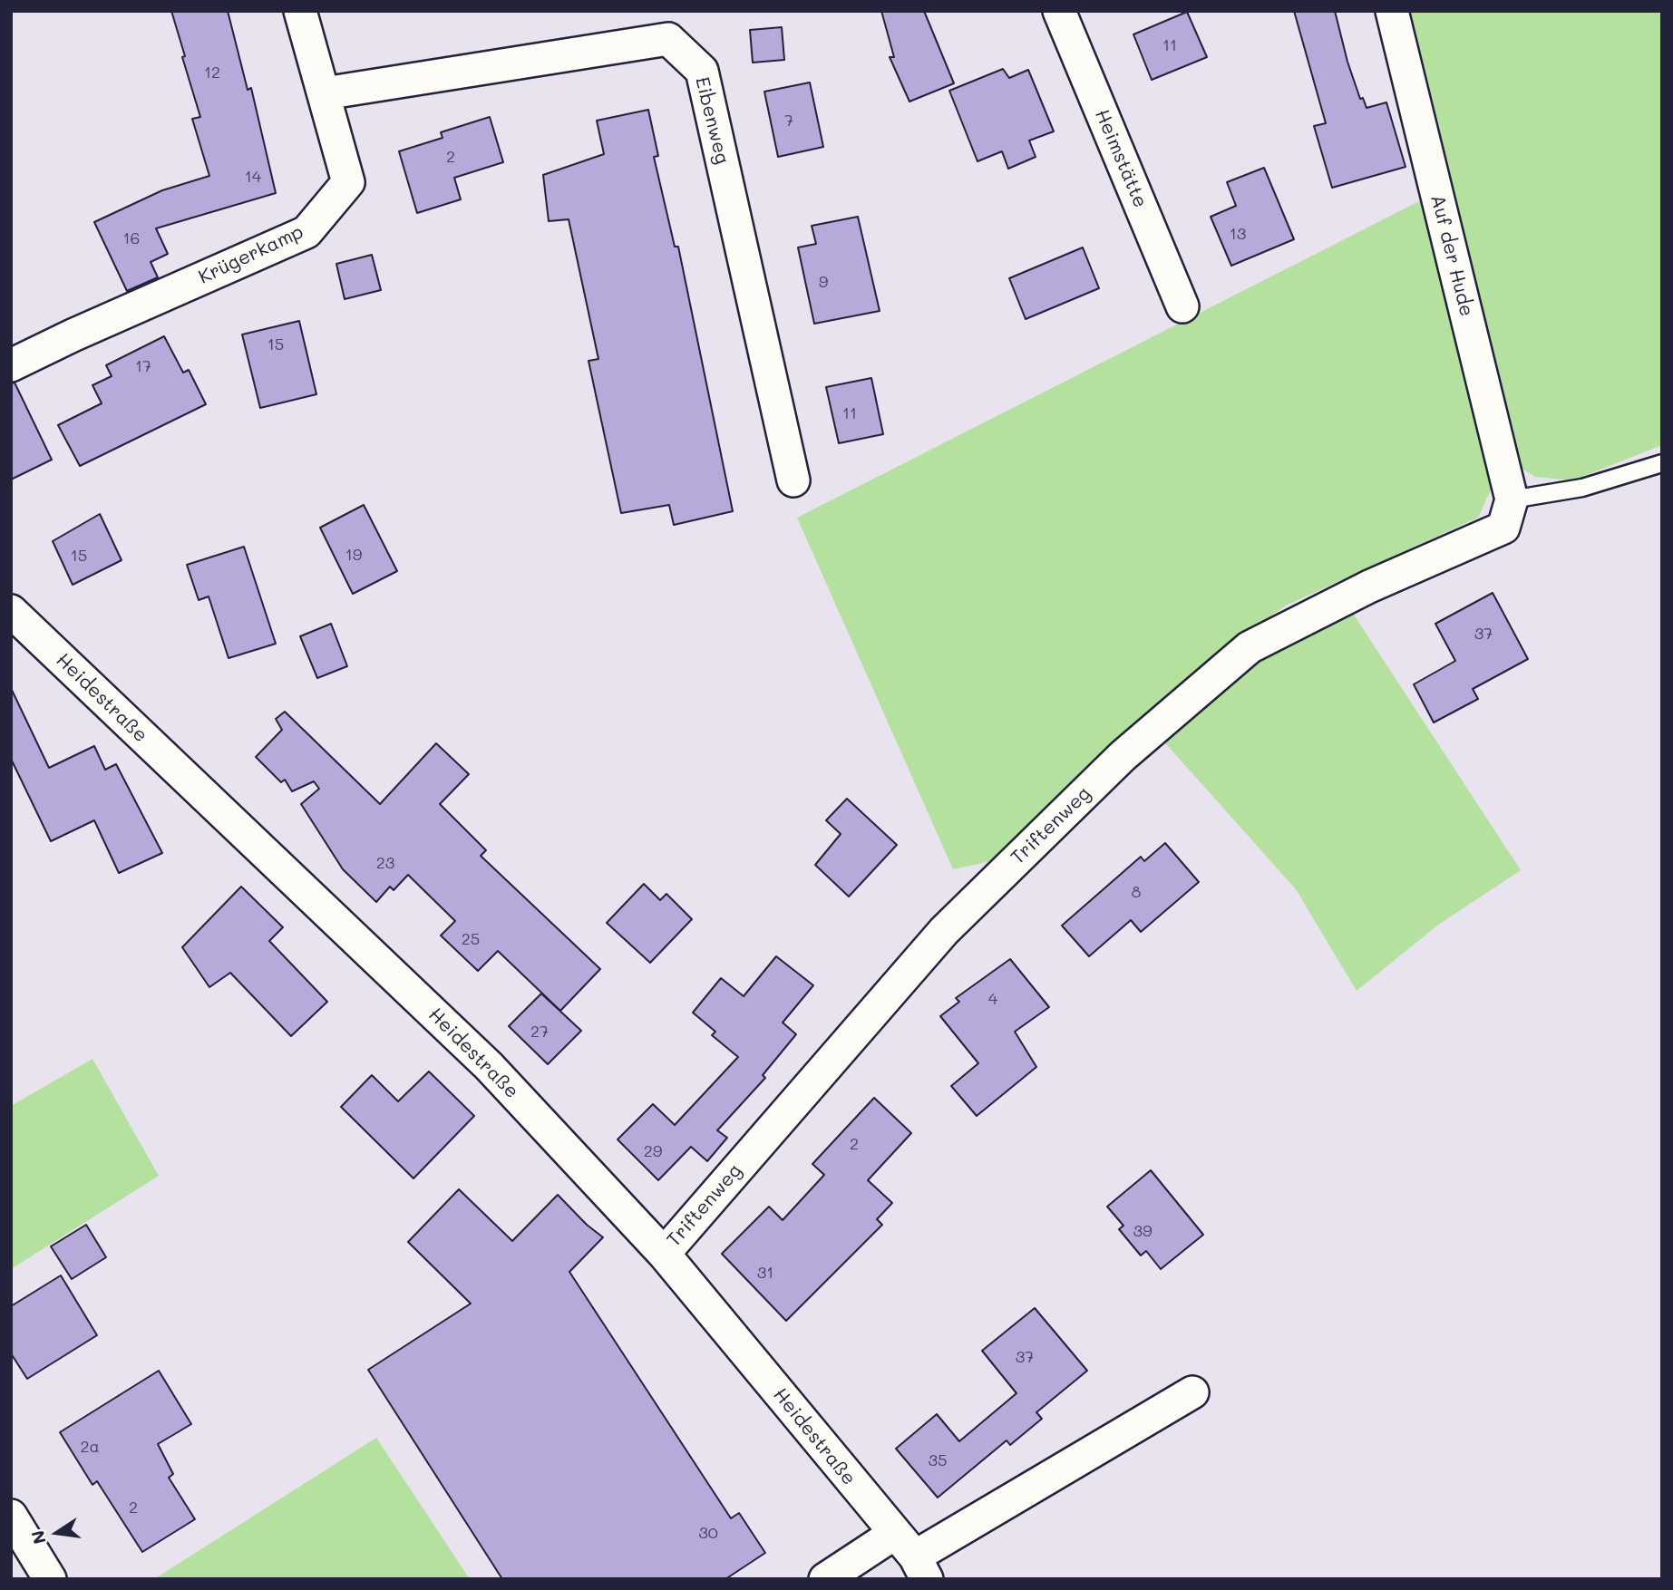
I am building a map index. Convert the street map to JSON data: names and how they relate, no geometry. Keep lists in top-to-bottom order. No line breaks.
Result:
{"streets":{"street":["Eibenweg","Heimstätte","Krügerkamp","Auf der Hude","Heidestraße","Triftenweg"]},"crossings":[["Eibenweg","Krügerkamp"],["Auf der Hude","Triftenweg"],["Heidestraße","Triftenweg"]],"house_numbers":["11","12","7","2","14","13","16","9","15","17","11","19","15","37","23","8","25","4","27","2","29","39","31","37","2a","35","2","30"],"north":"left"}
